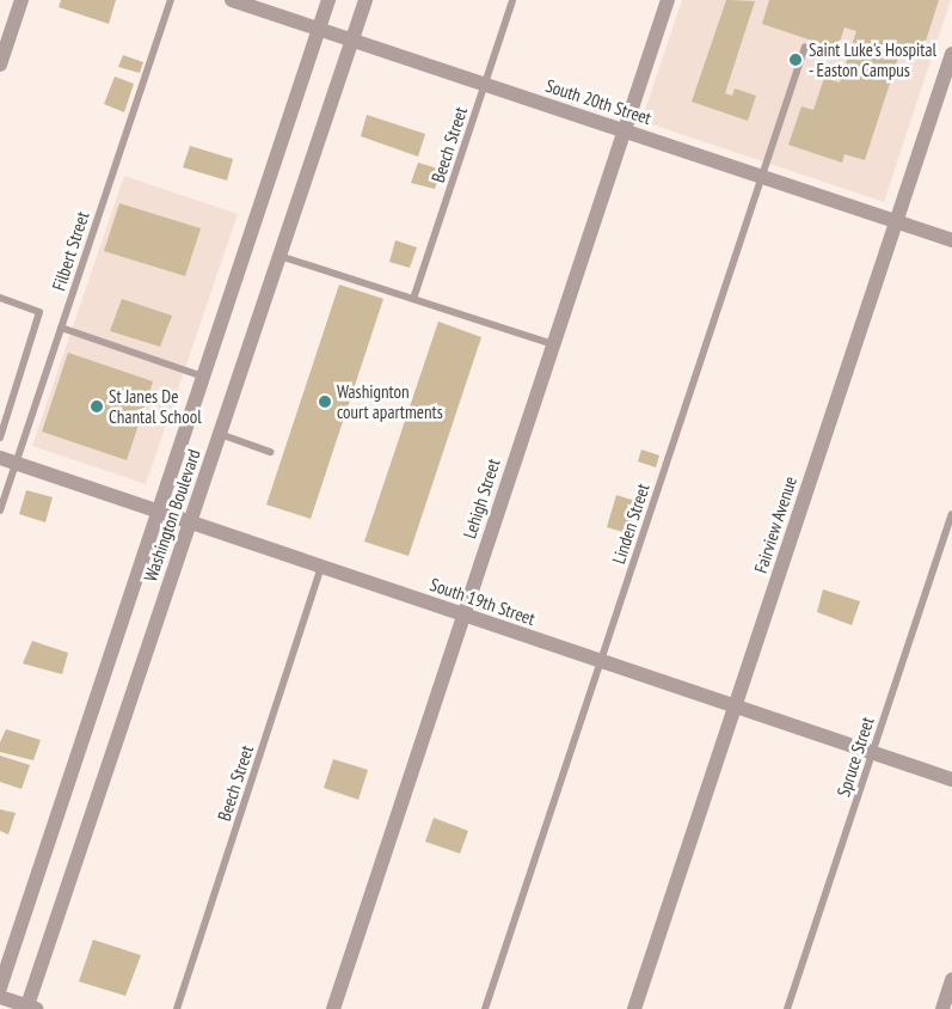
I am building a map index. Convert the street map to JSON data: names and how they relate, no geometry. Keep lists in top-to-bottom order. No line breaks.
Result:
{"streets":{"street":["South 20th Street","Lehigh Street","Washington Boulevard","Fairview Avenue","South 19th Street"],"lane":["Beech Street","Filbert Street","Linden Street","Spruce Street"]},"crossings":[["South 20th Street","Beech Street"],["South 20th Street","Lehigh Street"],["South 20th Street","Washington Boulevard"],["South 20th Street","Linden Street"],["South 20th Street","Fairview Avenue"],["Beech Street","South 19th Street"],["Filbert Street","South 19th Street"],["Lehigh Street","South 19th Street"],["Washington Boulevard","South 19th Street"],["Linden Street","South 19th Street"],["Fairview Avenue","South 19th Street"],["South 19th Street","Spruce Street"]],"places":["Saint Luke's Hospital - Easton Campus","Washignton court apartments","St Janes De Chantal School"]}
